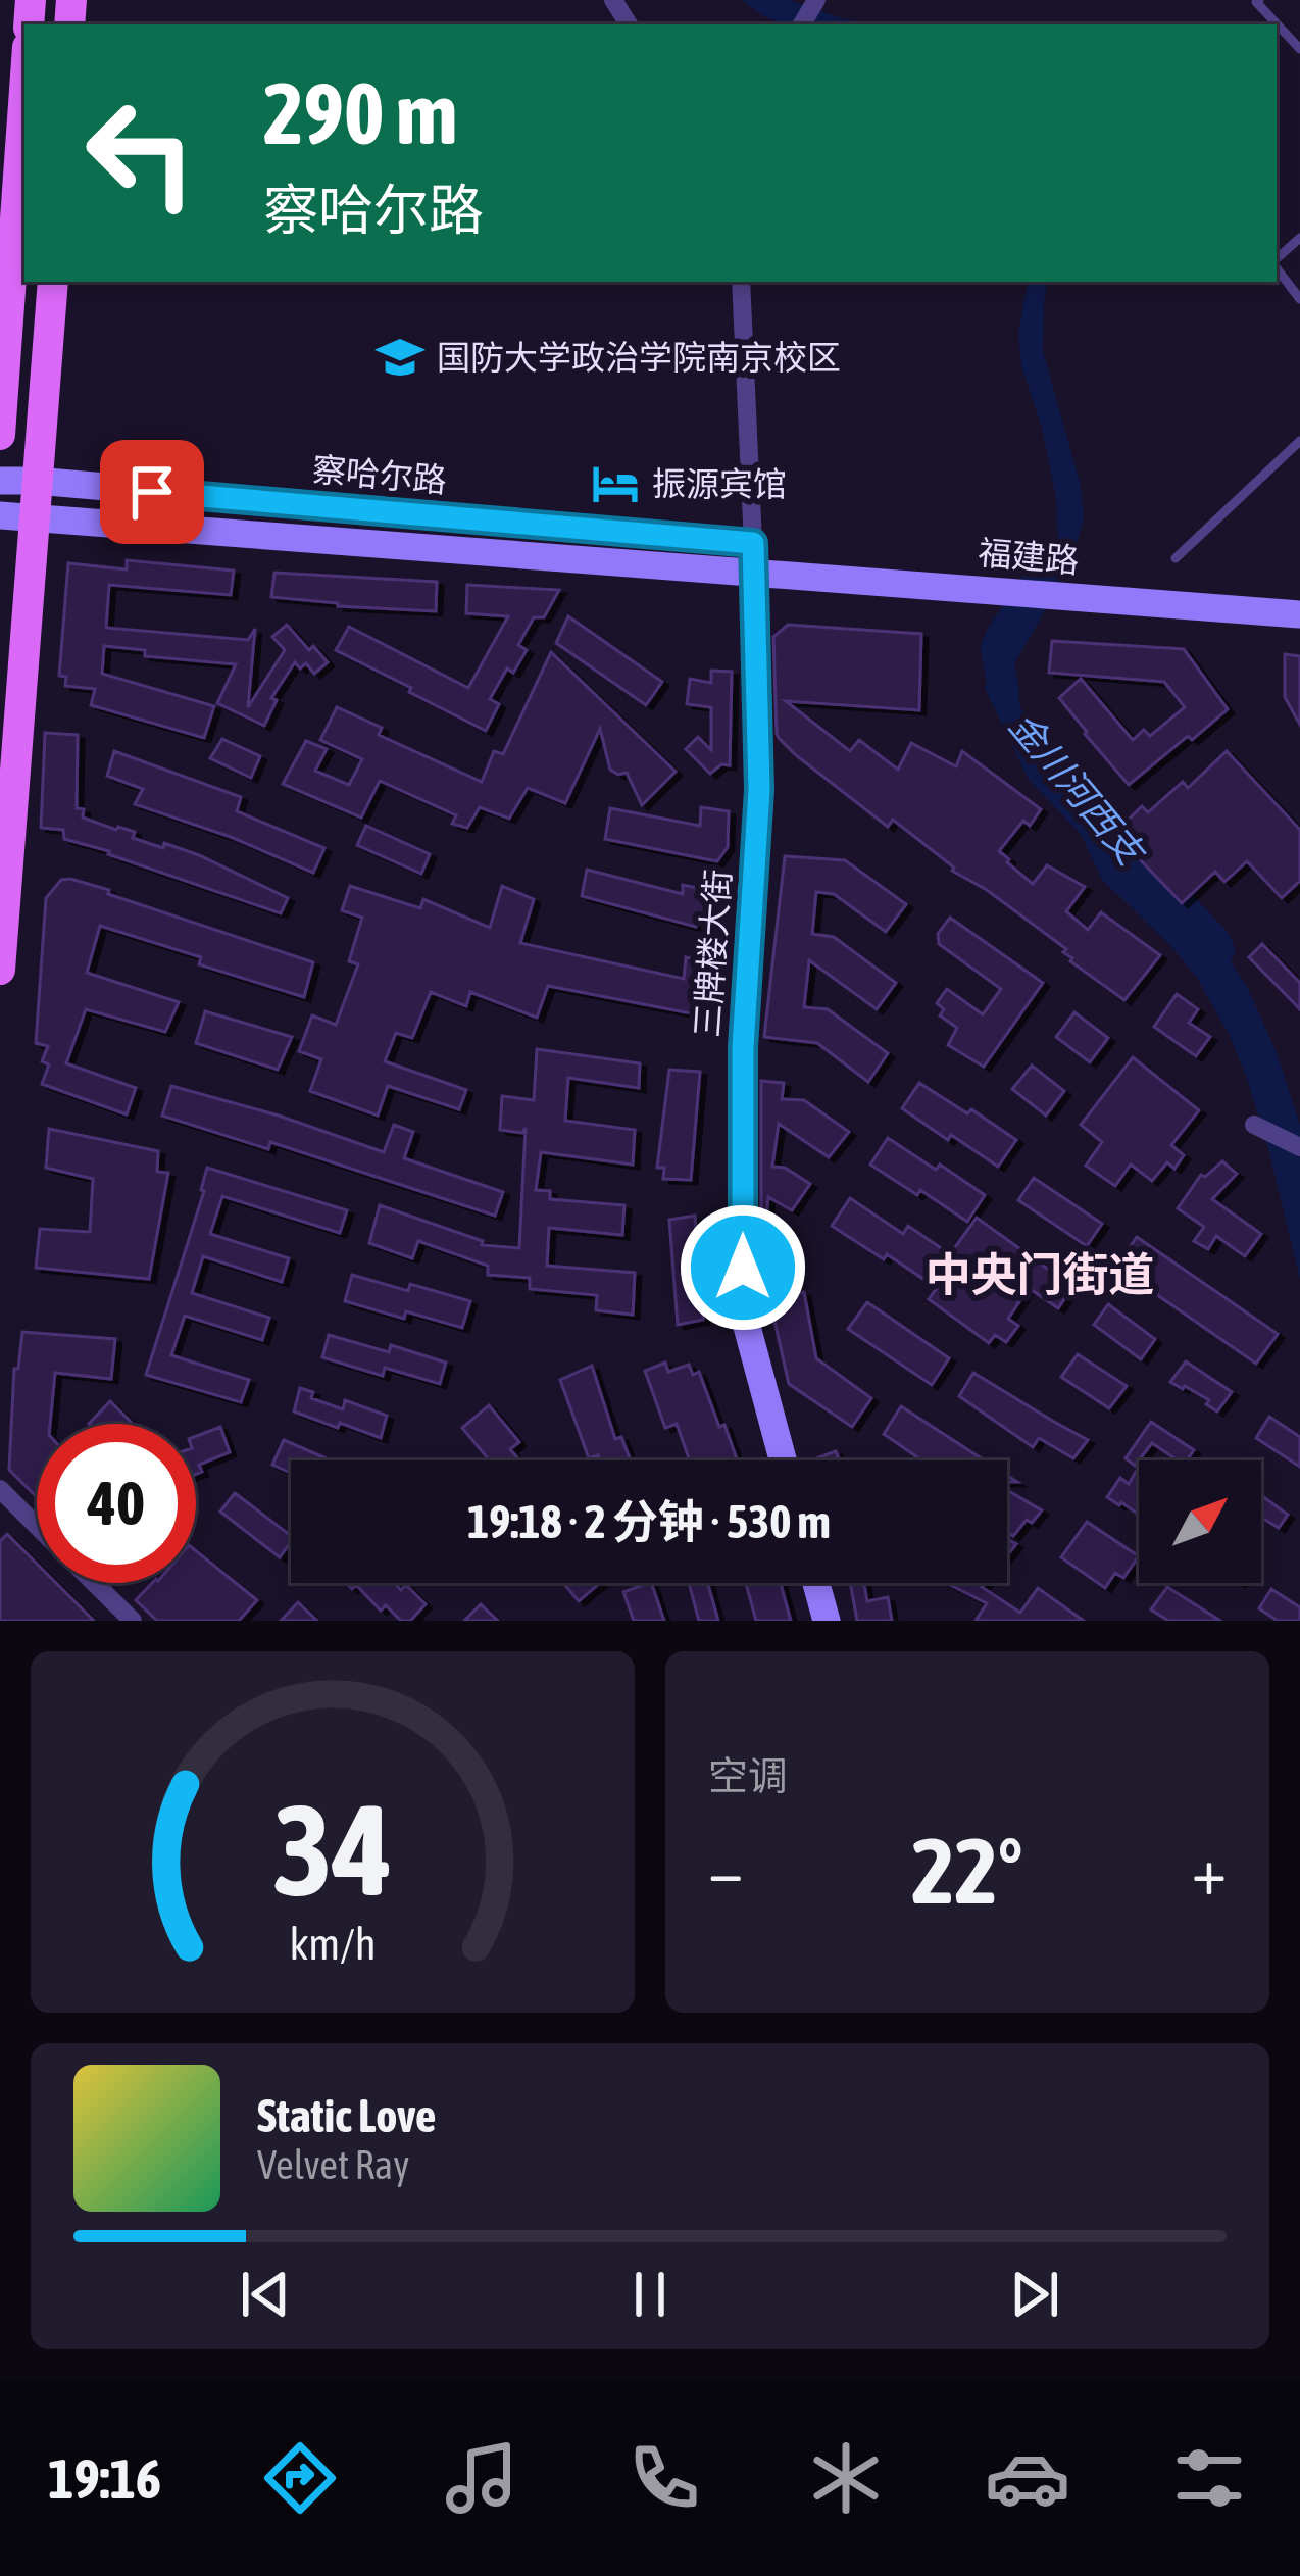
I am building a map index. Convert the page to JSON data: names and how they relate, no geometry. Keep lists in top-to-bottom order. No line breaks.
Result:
{"streets":{"main road":["察哈尔路","福建路","三牌楼大街"]},"crossings":[["察哈尔路","福建路"],["察哈尔路","三牌楼大街"],["福建路","三牌楼大街"]],"districts":["中央门街道"],"water":["金川河西支"],"places":{"school or university":["国防大学政治学院南京校区"],"hotel":["振源宾馆"]},"north":"top right","page":{"turn":["290 m","察哈尔路"],"limit":"40","trip":"19:18 · 2 分钟 · 530 m","tile":"空调","heat":["−","22°","+"],"song":["Static Love","Velvet Ray"],"tabs":"19:16","gauge":["34","km/h"]}}
